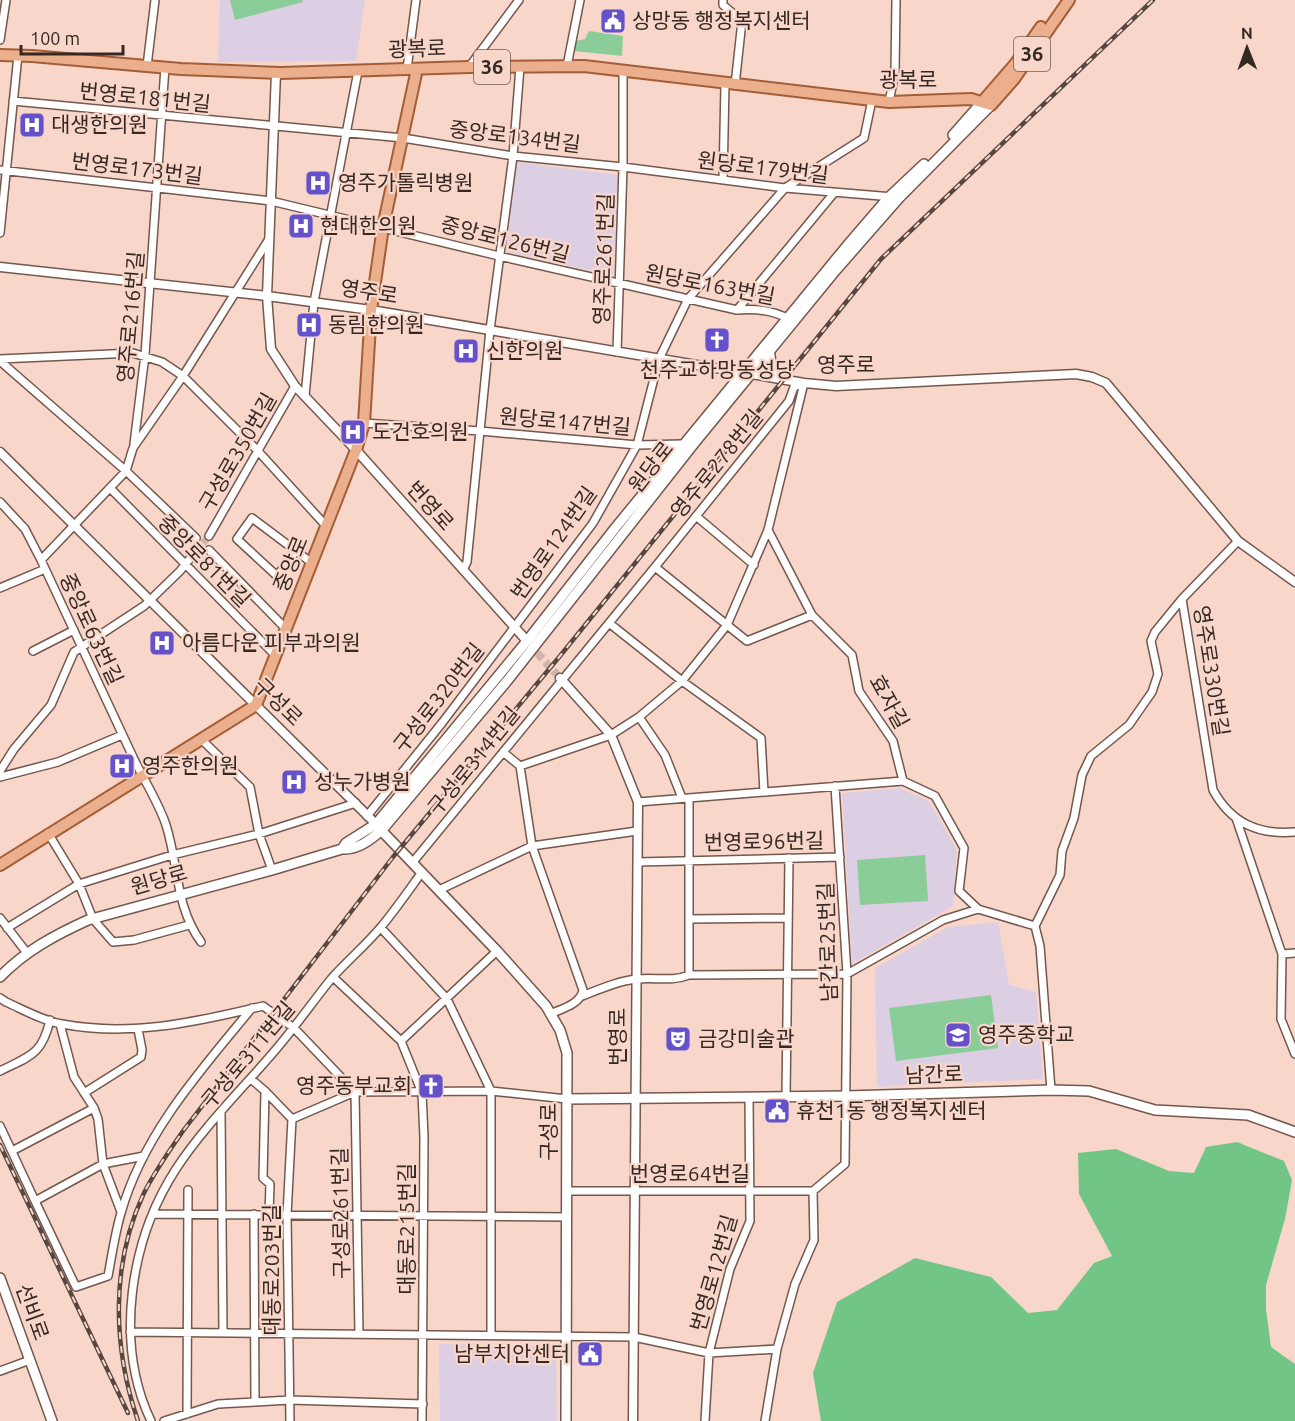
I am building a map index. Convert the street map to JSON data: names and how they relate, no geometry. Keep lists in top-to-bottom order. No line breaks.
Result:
{"streets":{"main road":["광복로","36","원당로","중앙로","구성로","남간로","선비로"],"street":["번영로181번길","중앙로134번길","원당로179번길","번영로173번길","중앙로126번길","영주로261번길","원당로163번길","영주로","영주로216번길","원당로147번길","구성로350번길","영주로278번길","번영로","번영로124번길","중앙로81번길","중앙로63번길","영주로330번길","구성로320번길","효자길","구성로314번길","번영로96번길","남간로25번길","구성로311번길","번영로64번길","구성로261번길","대동로215번길","대동로203번길","번영로12번길"]},"crossings":[["광복로","영주로261번길"],["광복로","영주로216번길"],["광복로","원당로"],["광복로","번영로"],["광복로","번영로124번길"],["광복로","중앙로"],["번영로181번길","영주로216번길"],["번영로181번길","번영로"],["중앙로134번길","원당로179번길"],["중앙로134번길","영주로261번길"],["중앙로134번길","중앙로"],["원당로179번길","영주로261번길"],["원당로179번길","원당로"],["원당로179번길","번영로124번길"],["번영로173번길","영주로216번길"],["번영로173번길","번영로"],["중앙로126번길","영주로261번길"],["중앙로126번길","원당로163번길"],["중앙로126번길","중앙로"],["영주로261번길","원당로163번길"],["영주로261번길","영주로"],["원당로163번길","원당로"],["원당로163번길","번영로124번길"],["영주로","영주로216번길"],["영주로","영주로278번길"],["영주로","원당로"],["영주로","번영로"],["영주로","번영로124번길"],["영주로","중앙로"],["영주로","영주로330번길"],["원당로147번길","원당로"],["원당로147번길","번영로124번길"],["원당로147번길","중앙로"],["구성로350번길","번영로"],["영주로278번길","구성로314번길"],["원당로","번영로"],["원당로","중앙로63번길"],["원당로","구성로"],["번영로","번영로124번길"],["번영로","중앙로"],["번영로","구성로320번길"],["번영로","구성로314번길"],["번영로","번영로96번길"],["번영로","남간로"],["번영로","번영로64번길"],["번영로124번길","구성로320번길"],["중앙로81번길","중앙로"],["중앙로","구성로"],["구성로320번길","구성로"],["구성로","구성로314번길"],["구성로","구성로311번길"],["구성로","남간로"],["구성로","번영로64번길"],["번영로96번길","남간로25번길"],["남간로25번길","남간로"],["구성로311번길","대동로215번길"],["남간로","번영로12번길"],["번영로64번길","번영로12번길"]],"places":{"public building":["상망동 행정복지센터","휴천1동 행정복지센터","남부치안센터"],"hospital":["대생한의원","영주가톨릭병원","현대한의원","동림한의원","신한의원","도건호의원","아름다운 피부과의원","영주한의원","성누가병원"],"church":["천주교하망동성당","영주동부교회"],"school or university":["영주중학교"],"theatre":["금강미술관"]},"scale_bar":"100 m","north":"top"}
